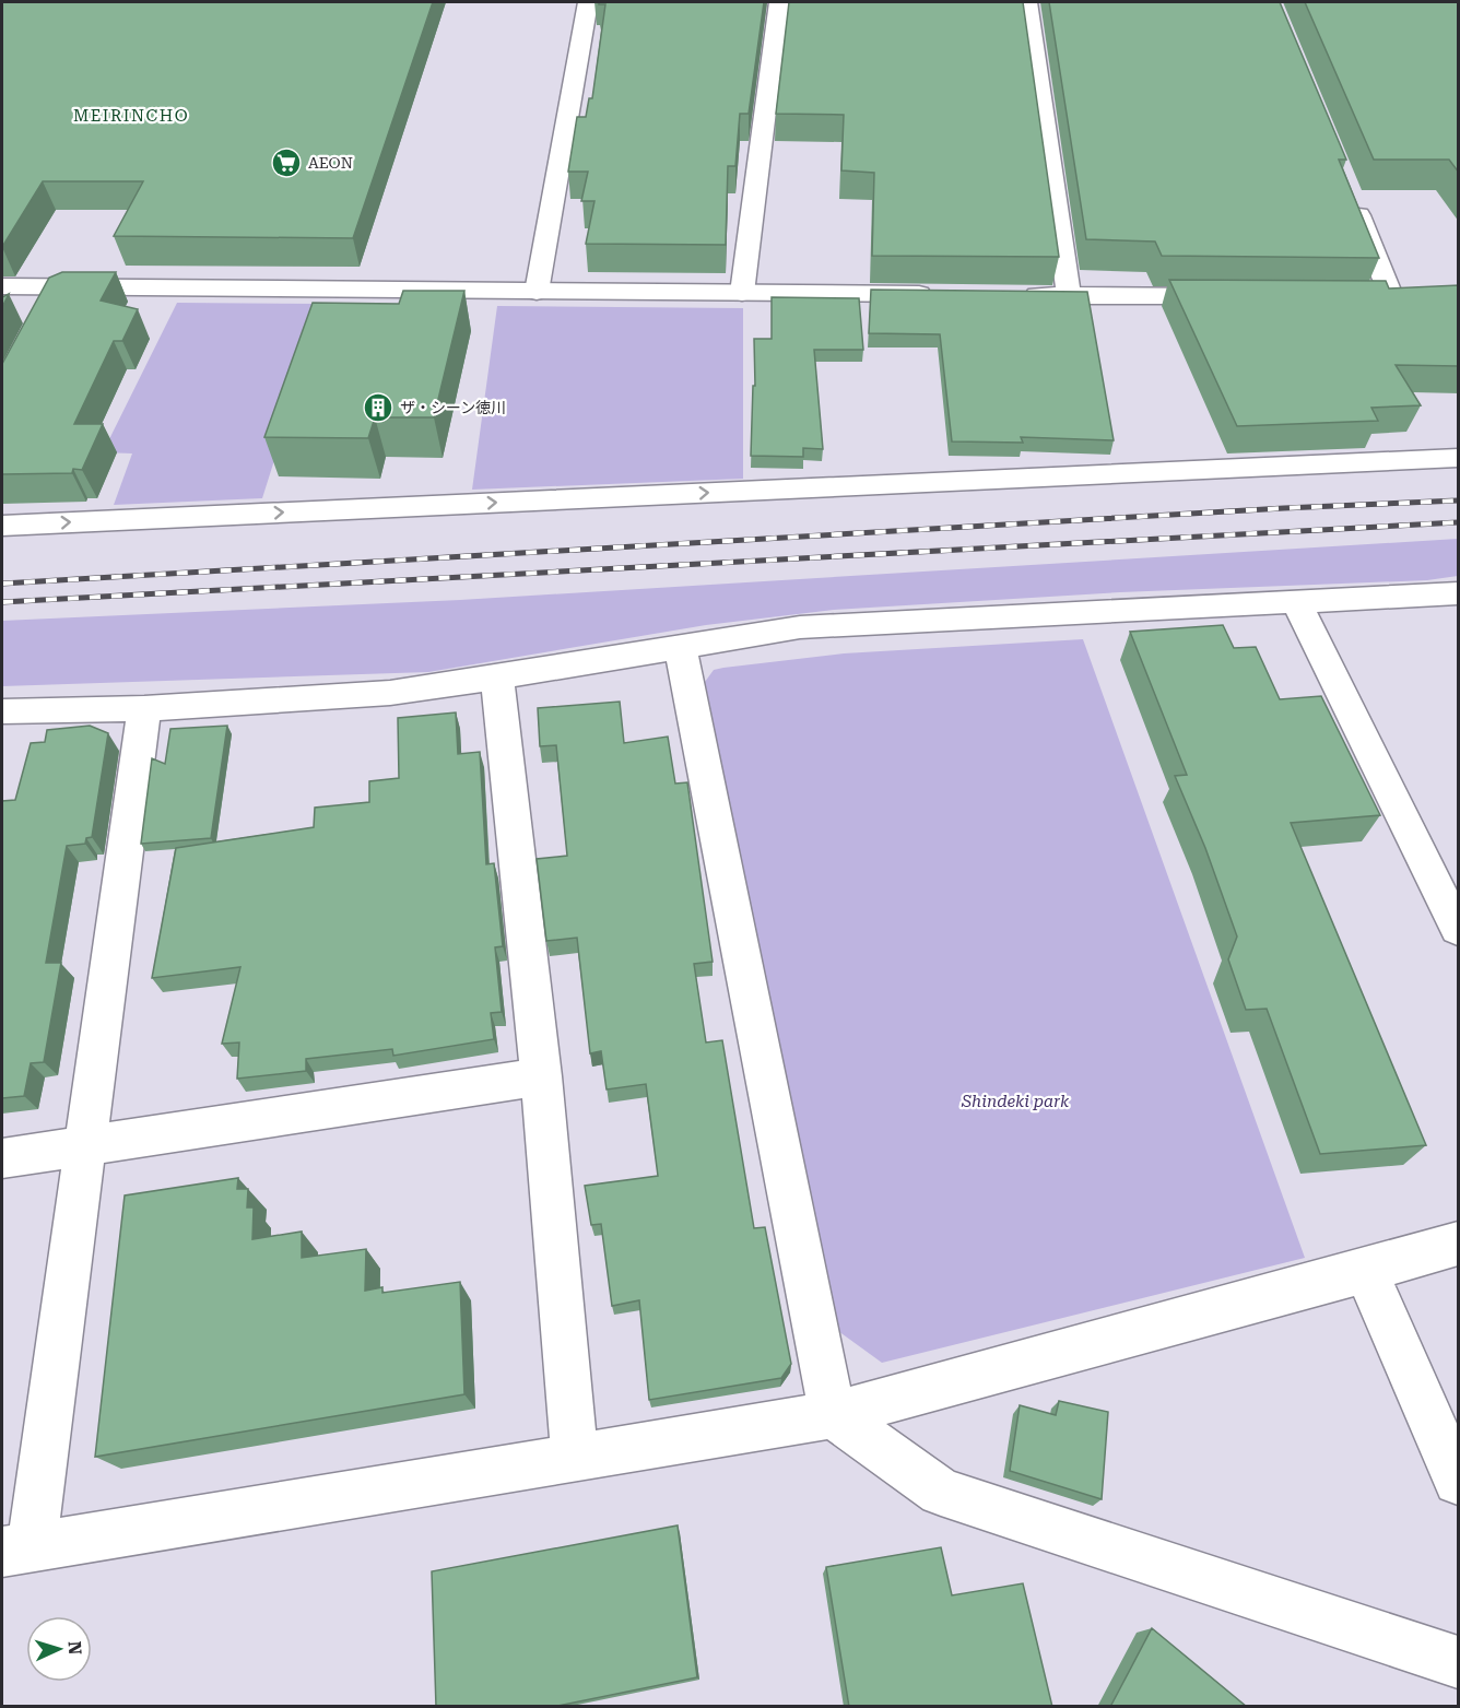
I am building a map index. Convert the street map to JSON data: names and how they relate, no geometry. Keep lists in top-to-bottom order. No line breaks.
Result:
{"districts":["MEIRINCHO"],"parks":["Shindeki park"],"places":{"supermarket":["AEON"],"building":["ザ・シーン徳川"]},"north":"right"}
